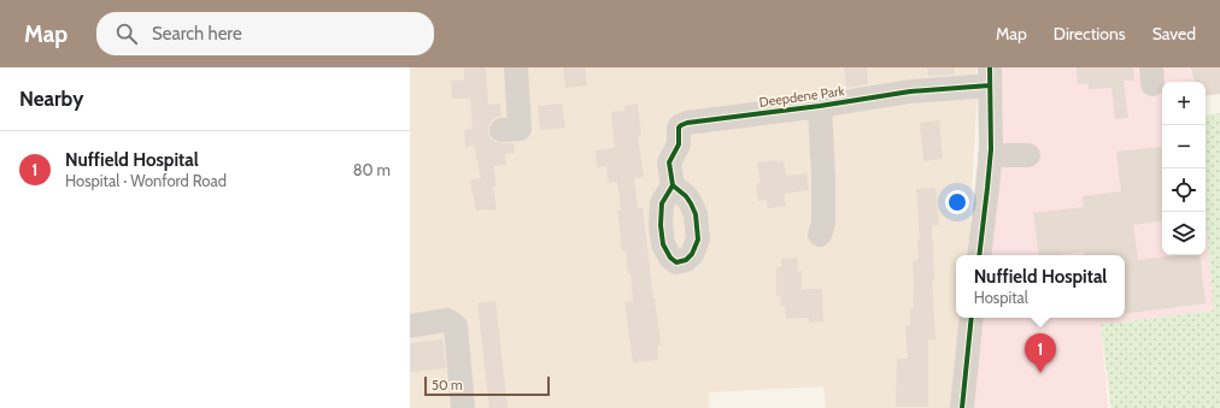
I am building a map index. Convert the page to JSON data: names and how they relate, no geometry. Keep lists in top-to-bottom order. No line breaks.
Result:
{"streets":{"street":["Deepdene Park"]},"scale_bar":"50 m","page":{"header":"Map","search":"Search here","nav":["Map","Directions","Saved"],"heading":"Nearby","map_buttons":["+","−"],"list":[{"mark":"1","name":"Nuffield Hospital","note":"Hospital · Wonford Road","value":"80 m"}],"popup":["Nuffield Hospital","Hospital"],"pins":"1","scale":"50 m"}}
